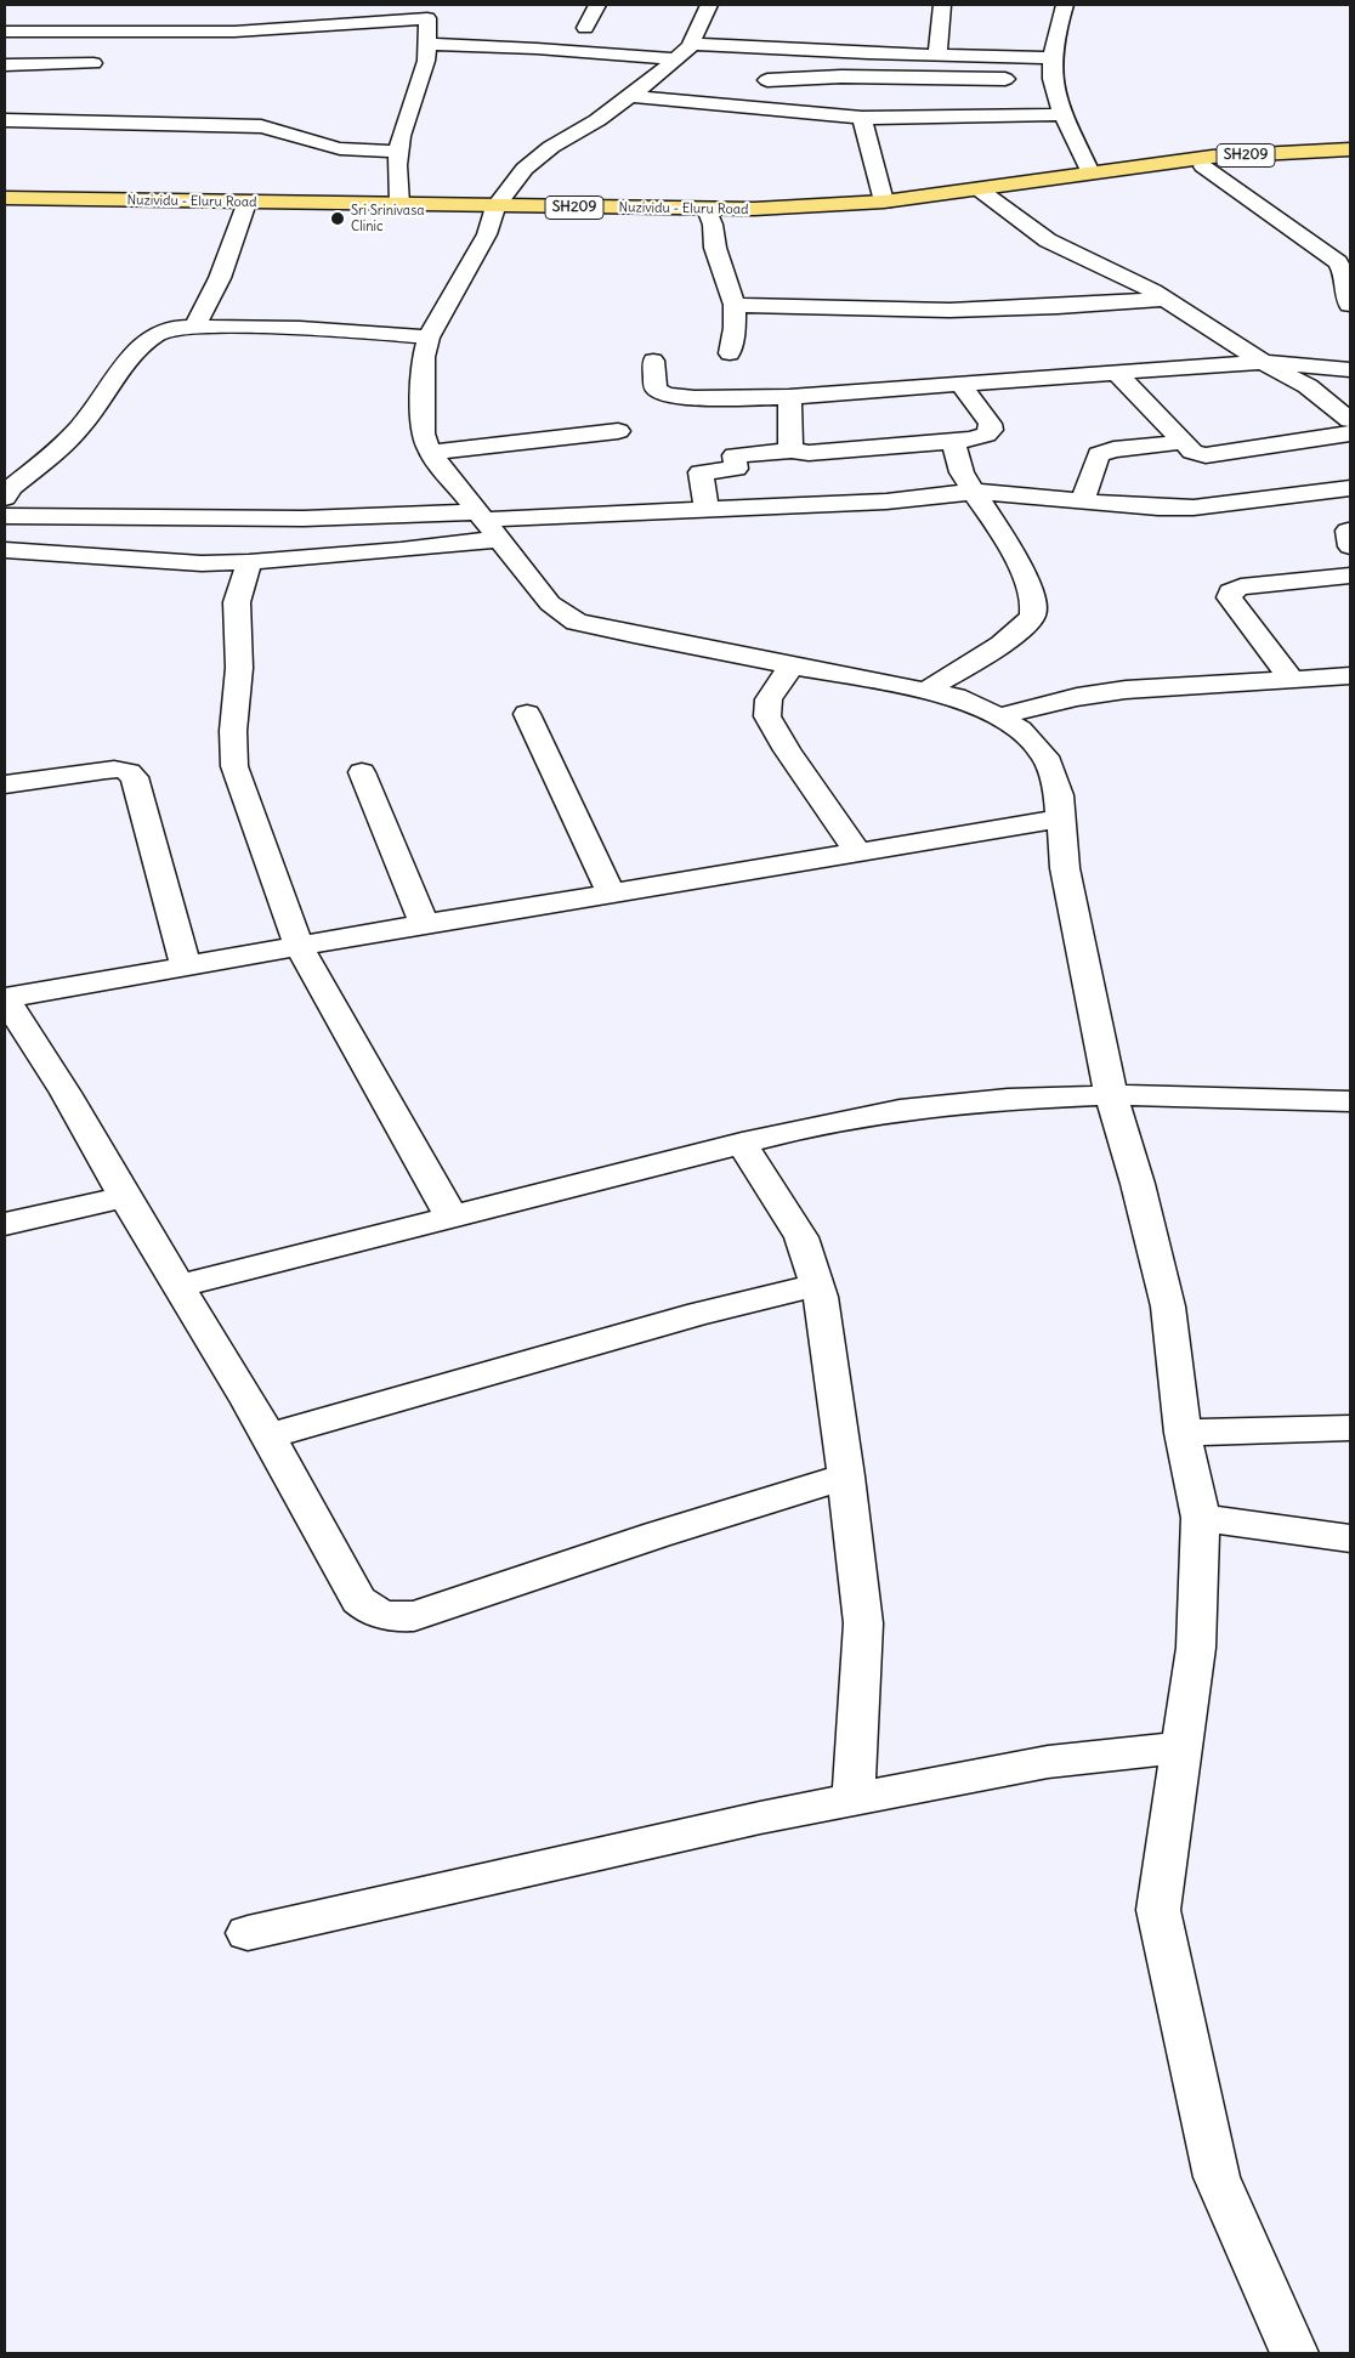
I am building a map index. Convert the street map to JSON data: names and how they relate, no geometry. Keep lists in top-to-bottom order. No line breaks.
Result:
{"streets":{"main road":["SH209","Nuzividu - Eluru Road"]},"places":["Sri Srinivasa Clinic"]}
